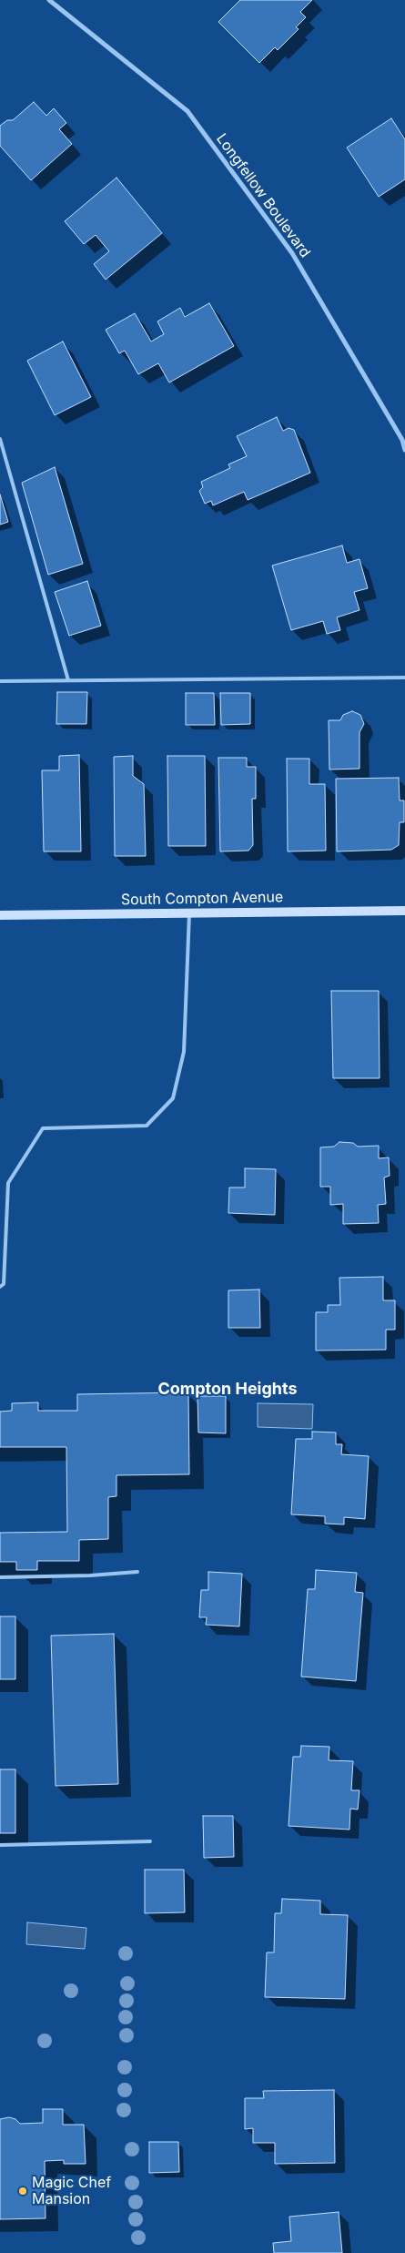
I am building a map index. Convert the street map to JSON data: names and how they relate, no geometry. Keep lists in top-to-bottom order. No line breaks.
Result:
{"streets":{"main road":["South Compton Avenue"],"street":["Longfellow Boulevard"]},"districts":["Compton Heights"],"places":["Magic Chef Mansion"]}
